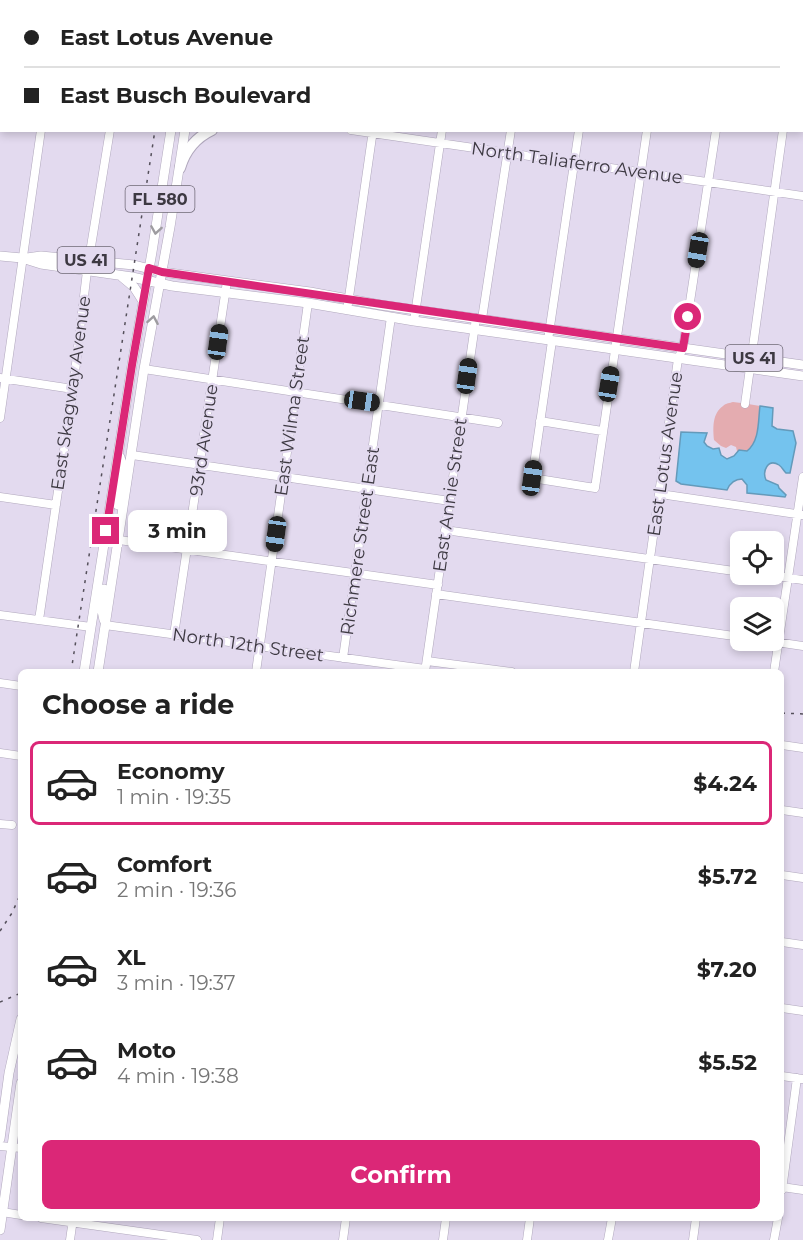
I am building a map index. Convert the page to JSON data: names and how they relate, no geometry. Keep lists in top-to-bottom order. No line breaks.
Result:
{"streets":{"main road":["FL 580","US 41"],"street":["North Taliaferro Avenue","East Skagway Avenue","East Wilma Street","93rd Avenue","East Lotus Avenue","East Annie Street","Richmere Street East","North 12th Street"]},"crossings":[["North Taliaferro Avenue","East Lotus Avenue"],["North Taliaferro Avenue","East Annie Street"],["FL 580","US 41"],["FL 580","North 12th Street"],["US 41","East Skagway Avenue"],["US 41","East Wilma Street"],["US 41","93rd Avenue"],["US 41","East Lotus Avenue"],["US 41","East Annie Street"],["US 41","Richmere Street East"],["East Wilma Street","North 12th Street"],["93rd Avenue","North 12th Street"],["East Annie Street","North 12th Street"],["Richmere Street East","North 12th Street"]],"page":{"banner":["East Lotus Avenue","East Busch Boulevard"],"bubble":"3 min","heading":"Choose a ride","list":[{"name":"Economy","note":"1 min · 19:35","value":"$4.24"},{"name":"Comfort","note":"2 min · 19:36","value":"$5.72"},{"name":"XL","note":"3 min · 19:37","value":"$7.20"},{"name":"Moto","note":"4 min · 19:38","value":"$5.52"}],"buttons":"Confirm"}}
